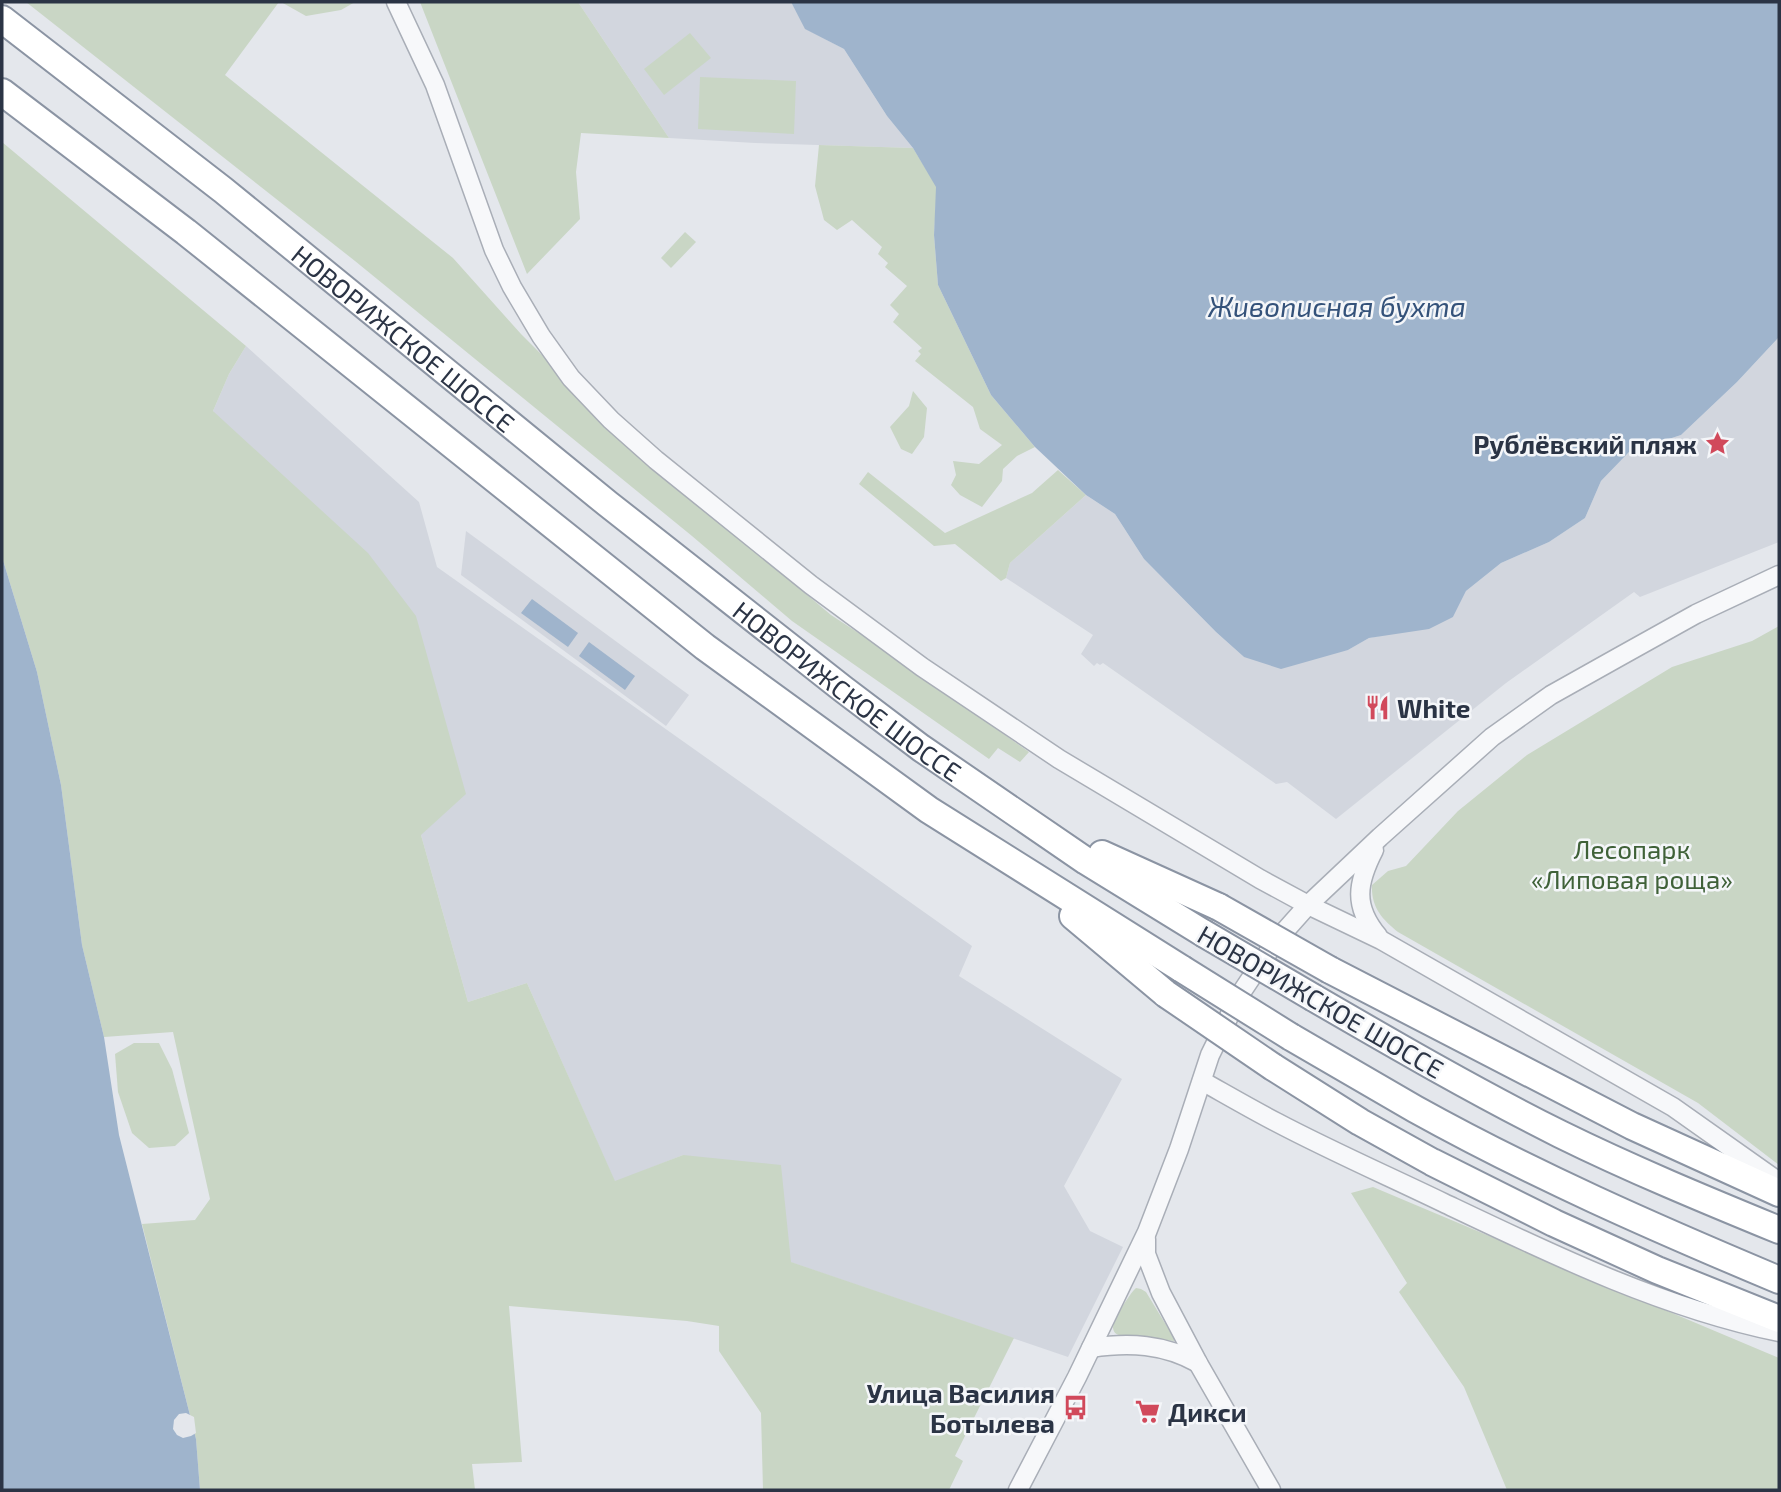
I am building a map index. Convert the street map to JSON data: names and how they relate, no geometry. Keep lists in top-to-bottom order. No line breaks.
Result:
{"streets":{"highway":["НОВОРИЖСКОЕ ШОССЕ"]},"water":["Живописная бухта"],"parks":["Лесопарк «Липовая роща»"],"places":{"place":["Рублёвский пляж"],"restaurant":["White"],"bus stop":["Улица Василия Ботылева"],"supermarket":["Дикси"]}}
